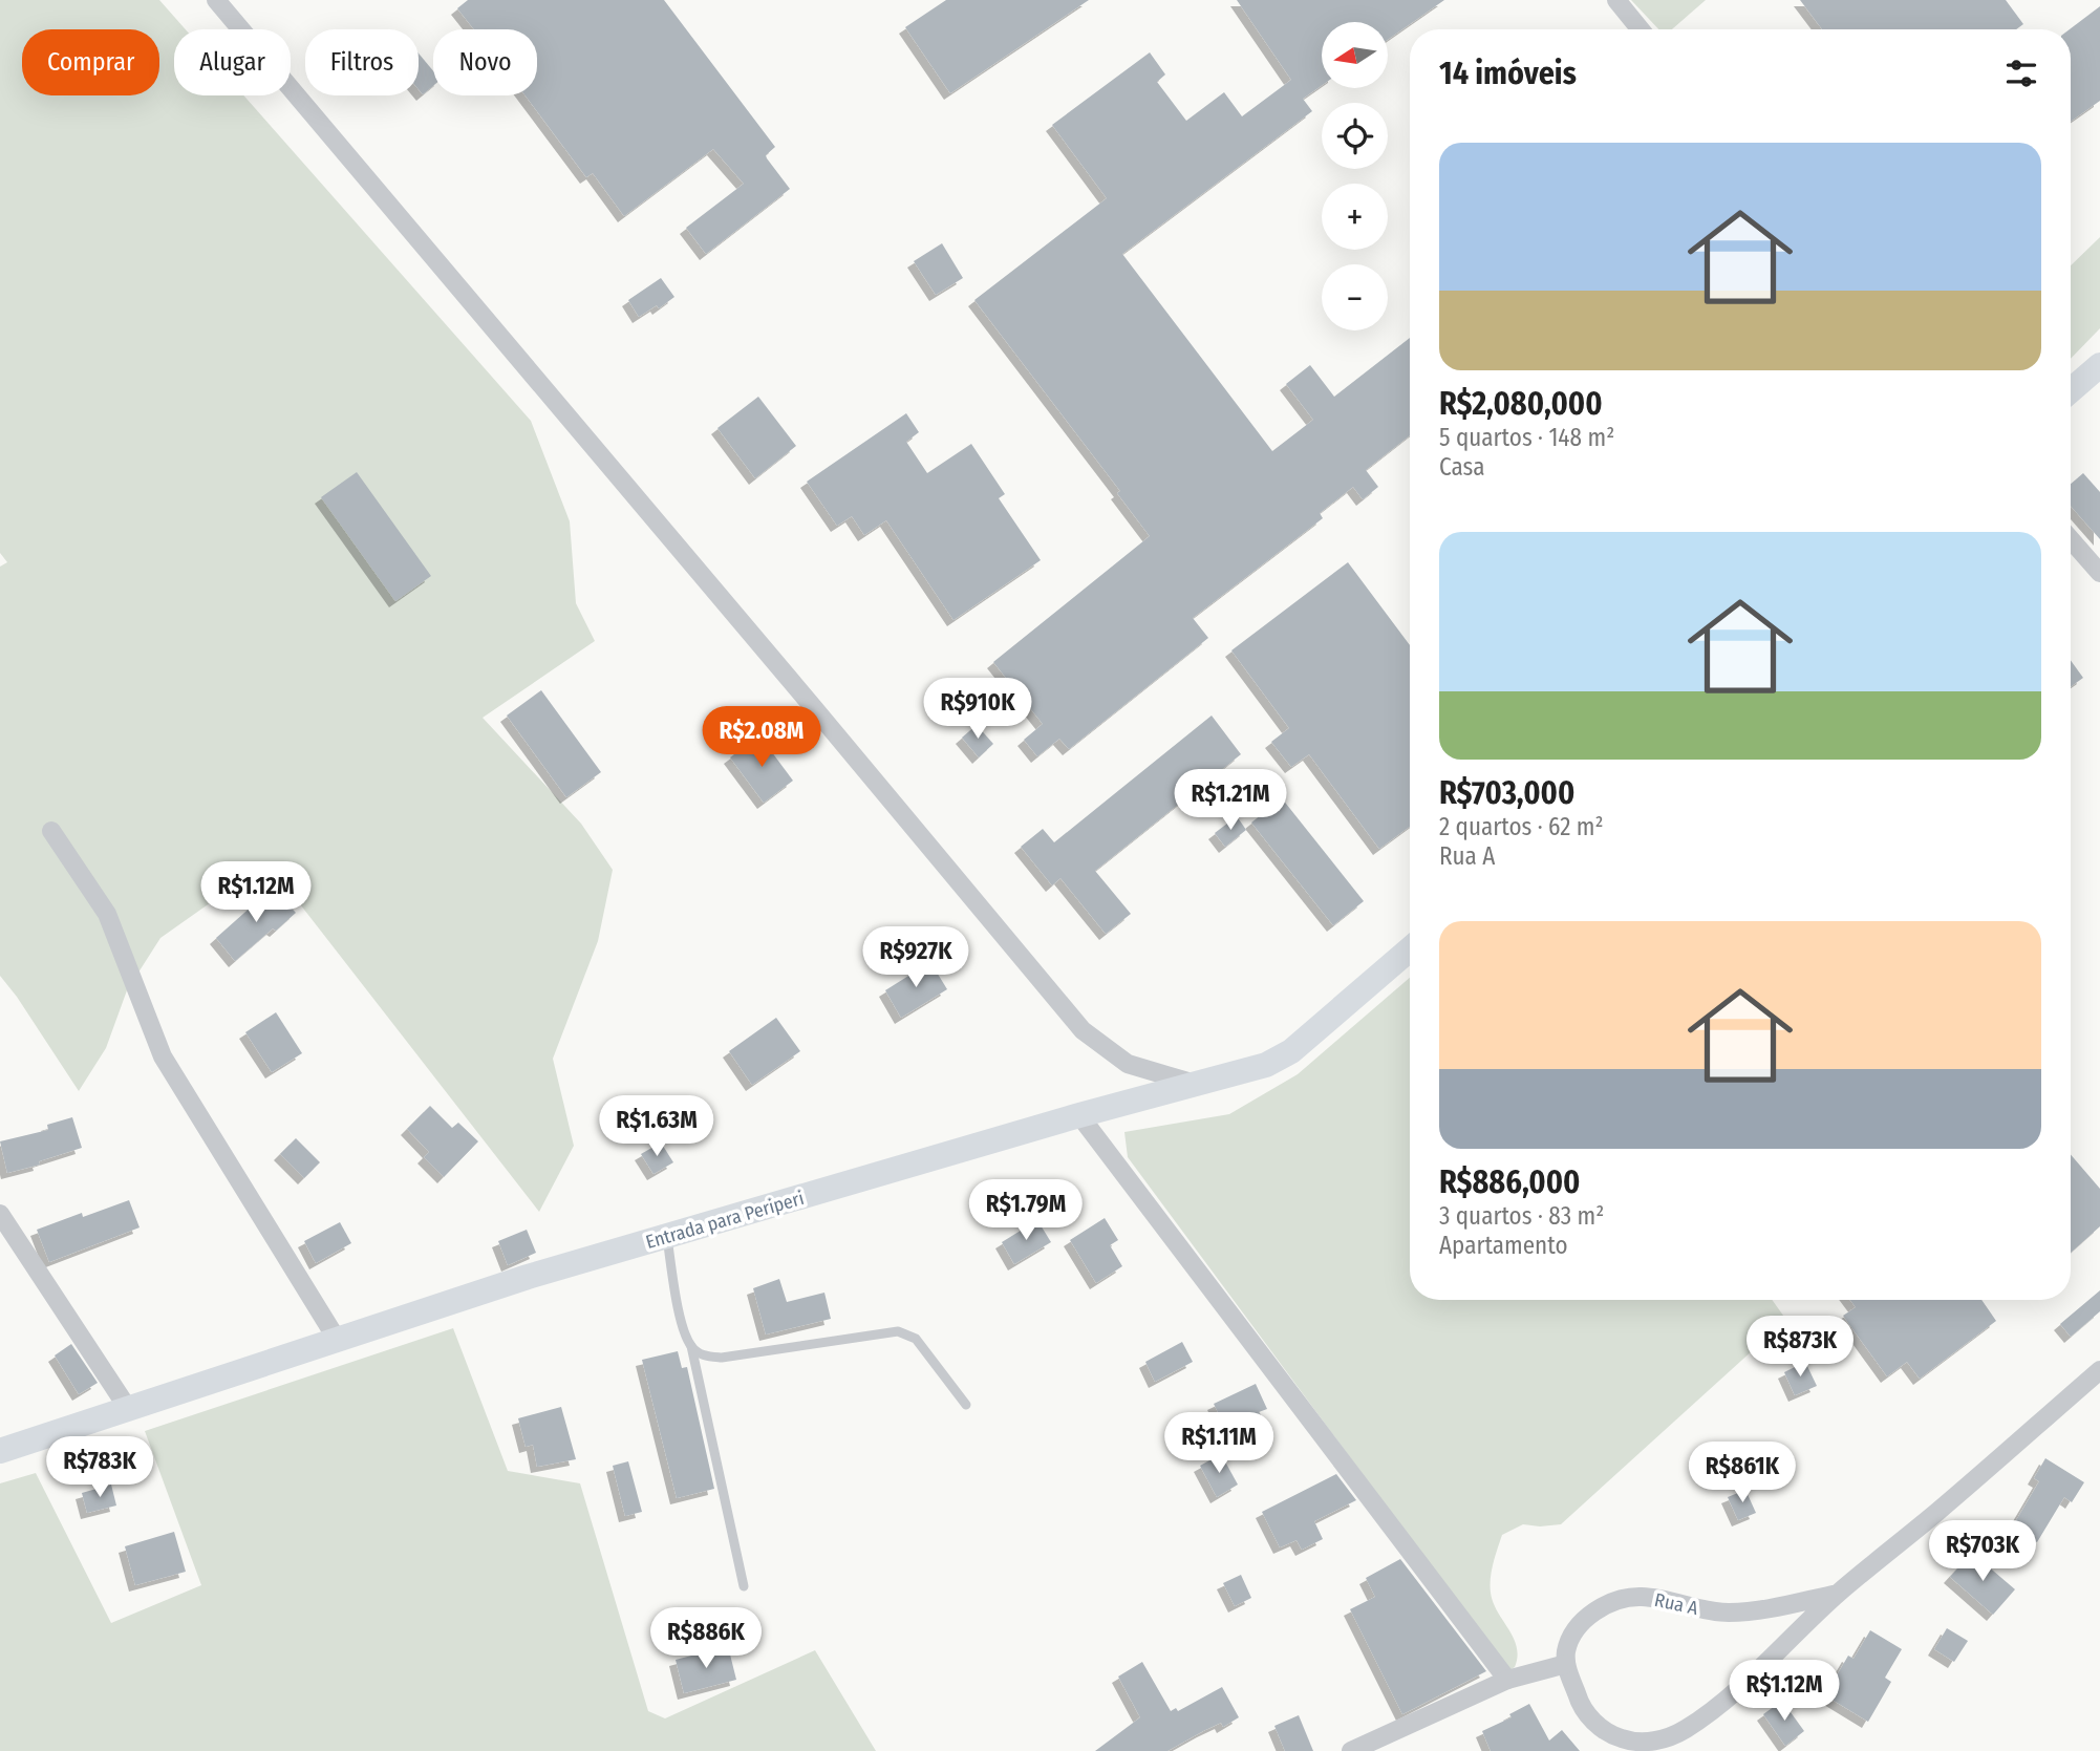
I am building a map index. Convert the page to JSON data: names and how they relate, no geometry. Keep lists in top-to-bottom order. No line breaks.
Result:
{"streets":{"main road":["Entrada para Periperi"],"street":["Rua A"]},"north":"left","page":{"map_buttons":["+","−"],"chip":["Comprar","Alugar","Filtros","Novo"],"heading":"14 imóveis","list":[{"name":"R$2,080,000","note":"5 quartos · 148 m² · Casa"},{"name":"R$703,000","note":"2 quartos · 62 m² · Rua A"},{"name":"R$886,000","note":"3 quartos · 83 m² · Apartamento"}],"price":["R$910K","R$2.08M","R$1.21M","R$1.12M","R$927K","R$1.63M","R$1.79M","R$873K","R$1.11M","R$783K","R$861K","R$703K","R$886K","R$1.12M"]}}
